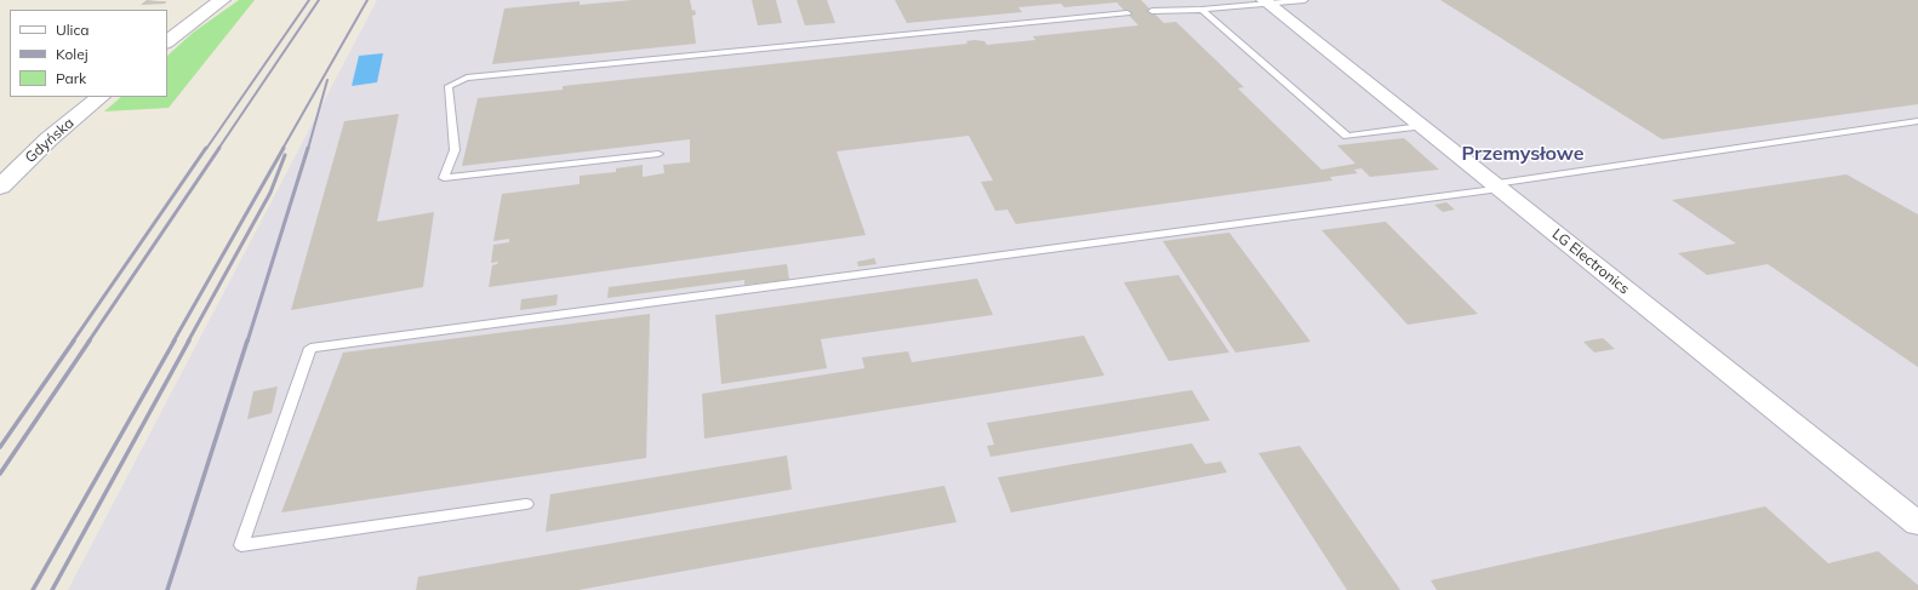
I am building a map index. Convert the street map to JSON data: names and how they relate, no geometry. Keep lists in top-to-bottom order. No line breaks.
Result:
{"streets":{"main road":["Gdyńska"],"street":["LG Electronics"]},"districts":["Przemysłowe"],"legend":["Ulica","Kolej","Park"]}
